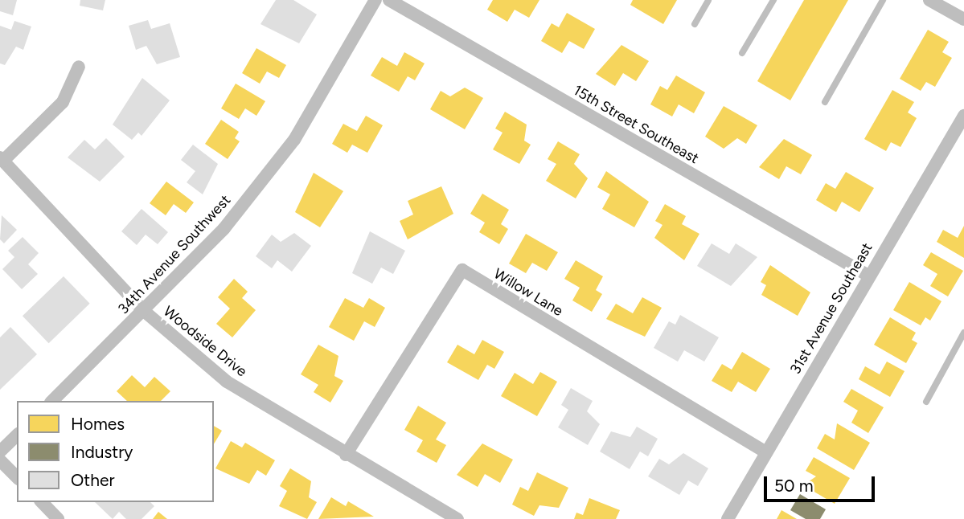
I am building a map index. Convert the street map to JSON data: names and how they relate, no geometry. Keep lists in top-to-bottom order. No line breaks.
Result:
{"streets":{"street":["15th Street Southeast","34th Avenue Southwest","Willow Lane","31st Avenue Southeast","Woodside Drive"]},"crossings":[["15th Street Southeast","31st Avenue Southeast"],["34th Avenue Southwest","Woodside Drive"],["Willow Lane","31st Avenue Southeast"],["Willow Lane","Woodside Drive"]],"legend":["Homes","Industry","Other"],"scale_bar":"50 m"}
